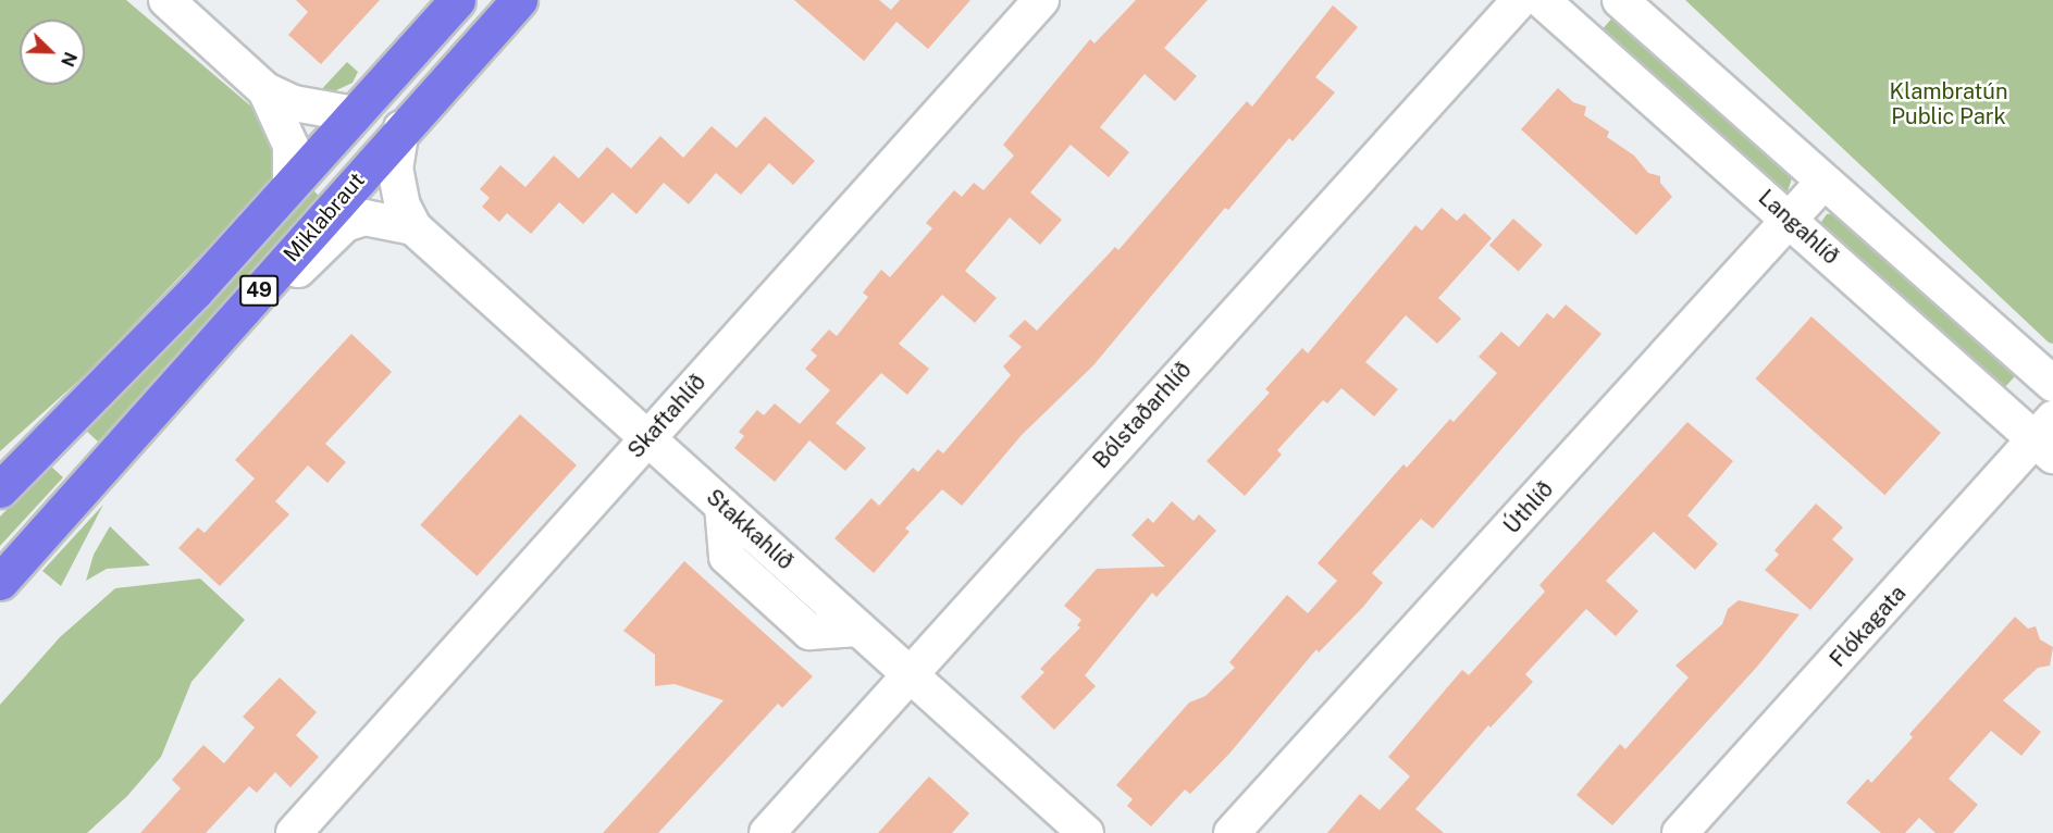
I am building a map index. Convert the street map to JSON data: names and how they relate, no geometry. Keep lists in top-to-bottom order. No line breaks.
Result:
{"streets":{"highway":["Miklabraut","49"],"street":["Langahlíð","Bólstaðarhlíð","Skaftahlíð","Úthlíð","Stakkahlíð","Flókagata"]},"crossings":[["Miklabraut","Stakkahlíð"],["Langahlíð","Úthlíð"],["Langahlíð","Flókagata"],["Bólstaðarhlíð","Stakkahlíð"],["Skaftahlíð","Stakkahlíð"]],"parks":["Klambratún Public Park"],"north":"bottom right"}
